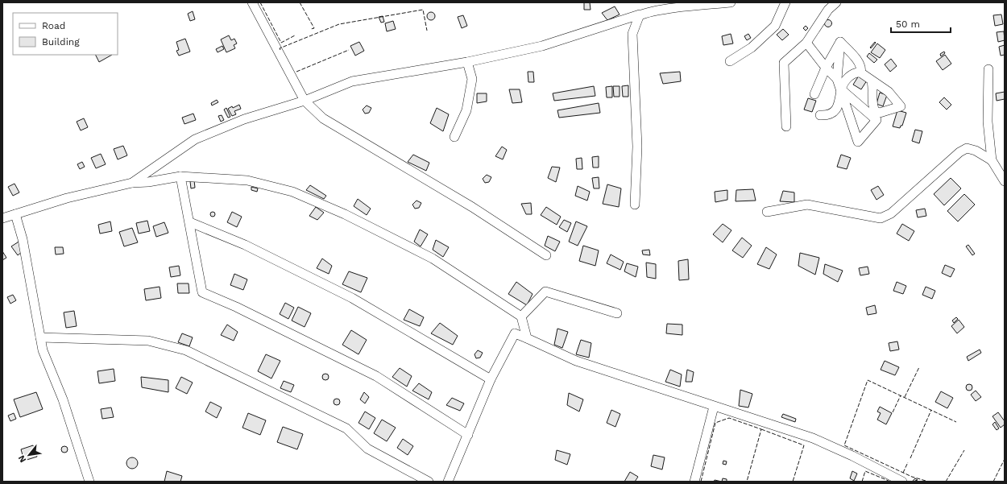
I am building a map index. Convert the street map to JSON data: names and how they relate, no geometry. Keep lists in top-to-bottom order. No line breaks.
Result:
{"legend":["Road","Building"],"scale_bar":"50 m","north":"bottom left"}
